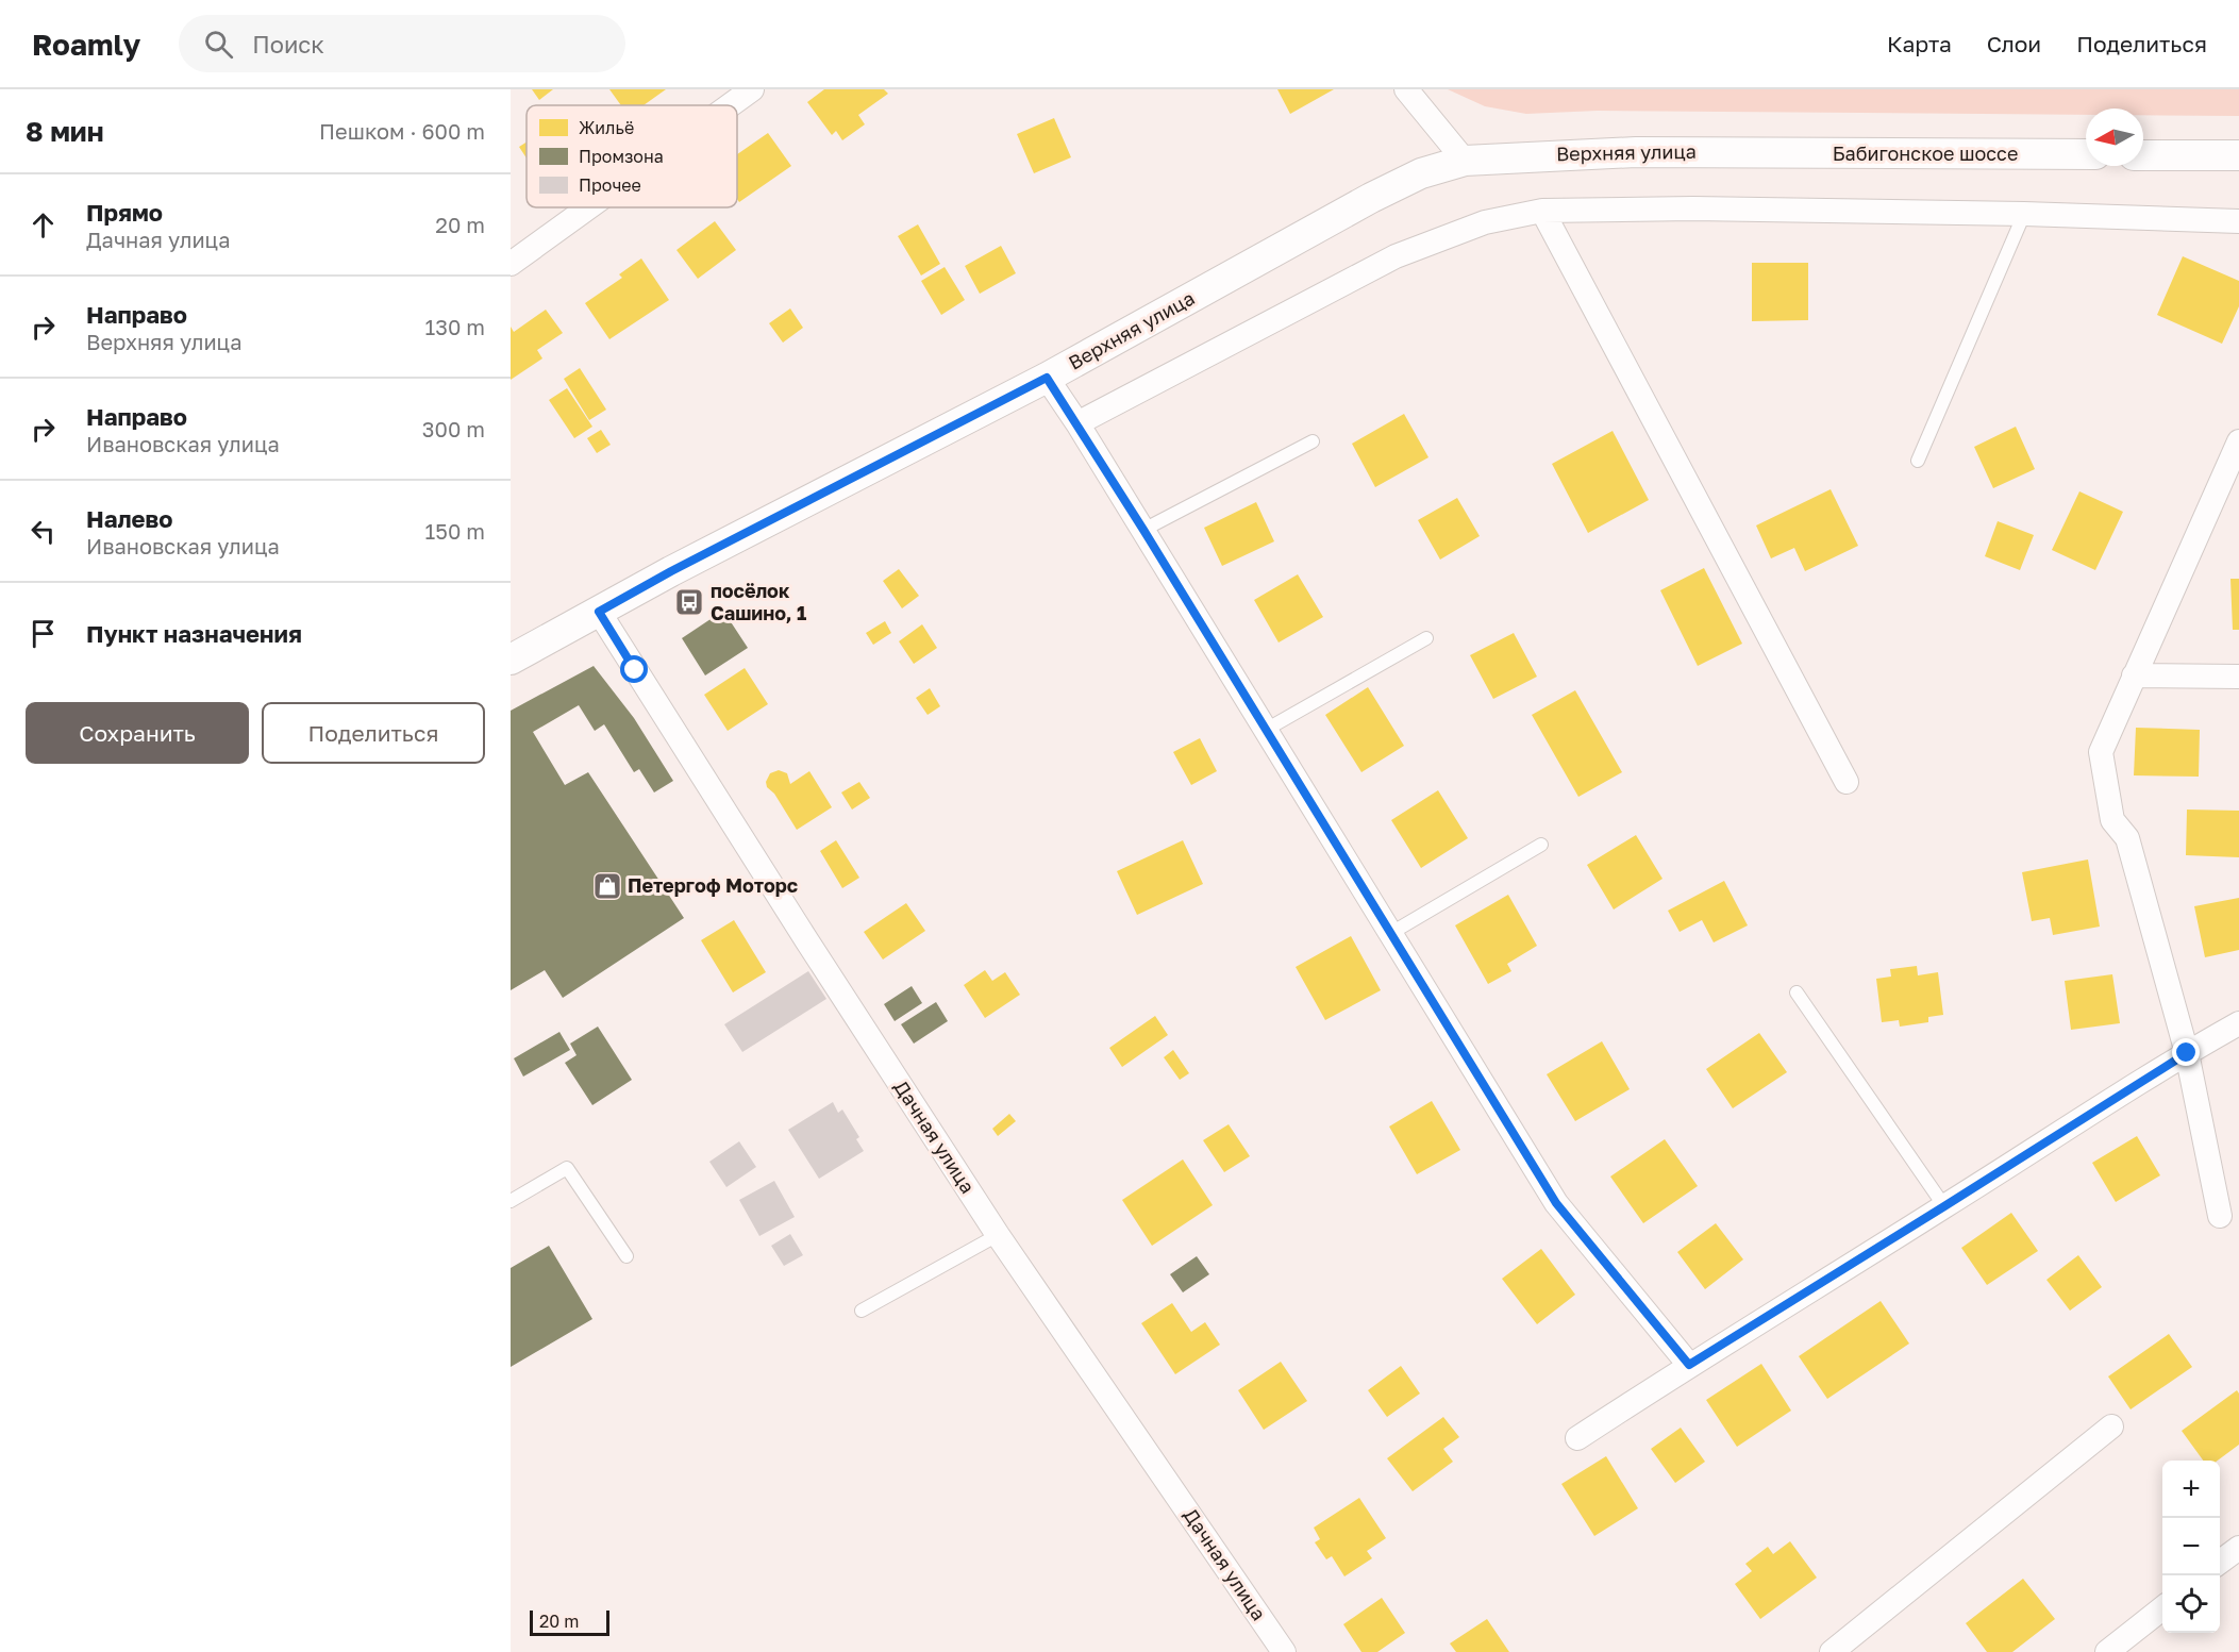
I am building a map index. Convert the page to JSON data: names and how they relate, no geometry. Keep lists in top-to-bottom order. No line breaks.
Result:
{"streets":{"street":["Верхняя улица","Бабигонское шоссе","Дачная улица"]},"crossings":[["Верхняя улица","Бабигонское шоссе"],["Верхняя улица","Дачная улица"]],"places":{"bus stop":["посёлок Сашино, 1"],"shop":["Петергоф Моторс"]},"legend":["Жильё","Промзона","Прочее"],"scale_bar":"20 m","north":"left","page":{"header":"Roamly","search":"Поиск","nav":["Карта","Слои","Поделиться"],"heading":["8 мин","Пешком · 600 m"],"list":[["Прямо","Дачная улица","20 m"],["Направо","Верхняя улица","130 m"],["Направо","Ивановская улица","300 m"],["Налево","Ивановская улица","150 m"],"Пункт назначения"],"buttons":["Сохранить","Поделиться"],"map_buttons":["+","−"],"scale":"20 m"}}
